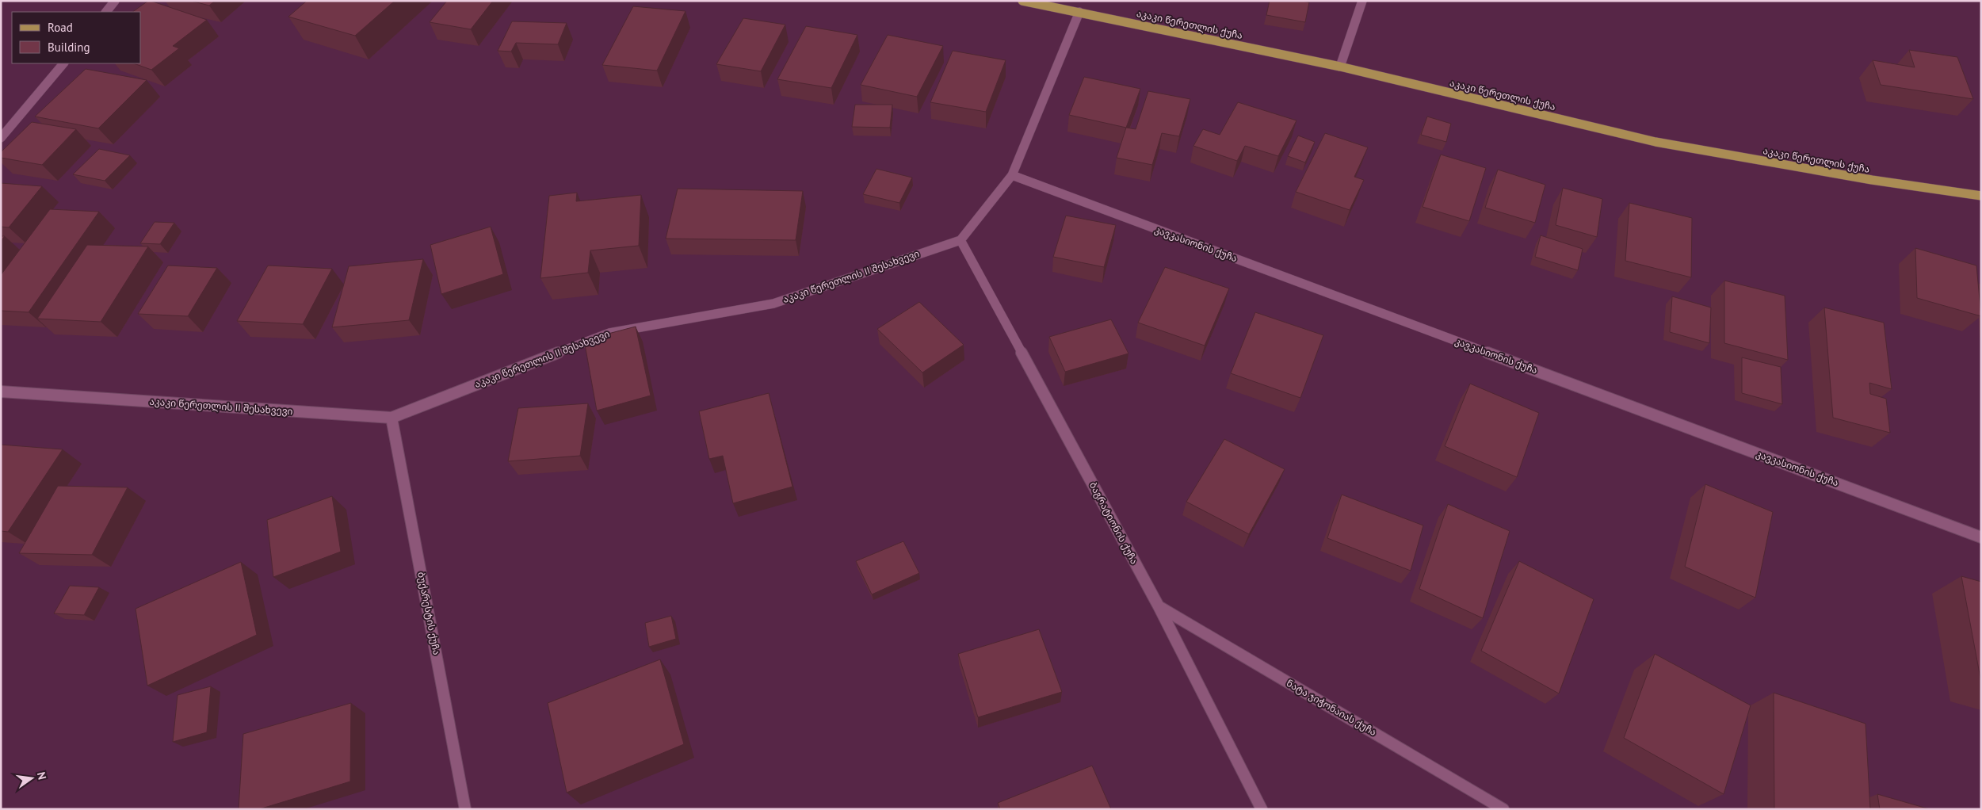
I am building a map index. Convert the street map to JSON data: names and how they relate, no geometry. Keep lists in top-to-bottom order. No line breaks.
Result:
{"streets":{"main road":["აკაკი წერეთლის ქუჩა"],"street":["კავკასიონის ქუჩა","აკაკი წერეთლის II შესახვევი","ბაგრატიონის ქუჩა","ბუქარესტის ქუჩა","ნატა ჯიჭონაიას ქუჩა"]},"crossings":[["აკაკი წერეთლის II შესახვევი","ბაგრატიონის ქუჩა"],["აკაკი წერეთლის II შესახვევი","ბუქარესტის ქუჩა"],["ბაგრატიონის ქუჩა","ნატა ჯიჭონაიას ქუჩა"]],"legend":["Road","Building"],"north":"right"}
